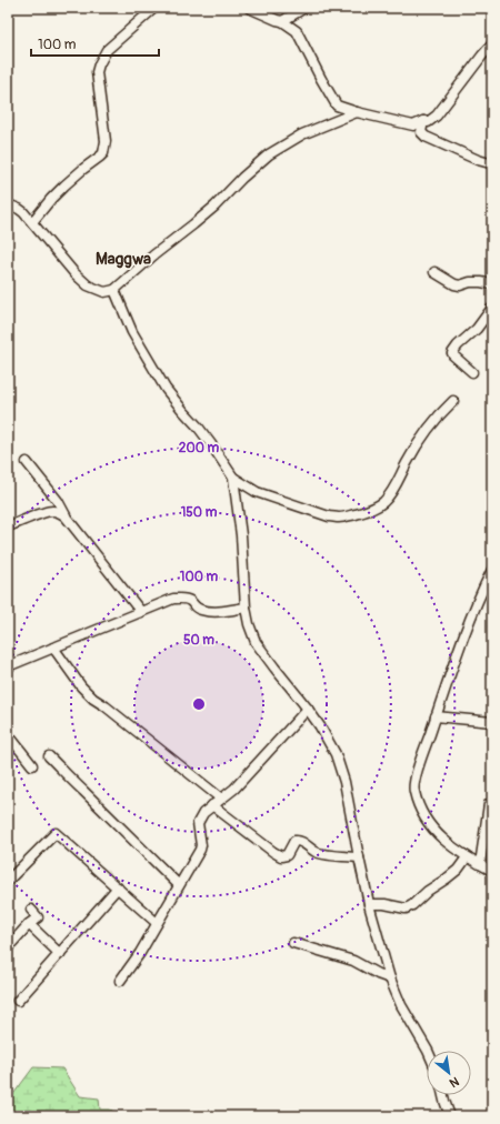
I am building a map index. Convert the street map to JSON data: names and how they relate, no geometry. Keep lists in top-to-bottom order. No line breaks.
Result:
{"districts":["Maggwa"],"scale_bar":"100 m","north":"bottom right","rings":["200 m","150 m","100 m","50 m"]}
